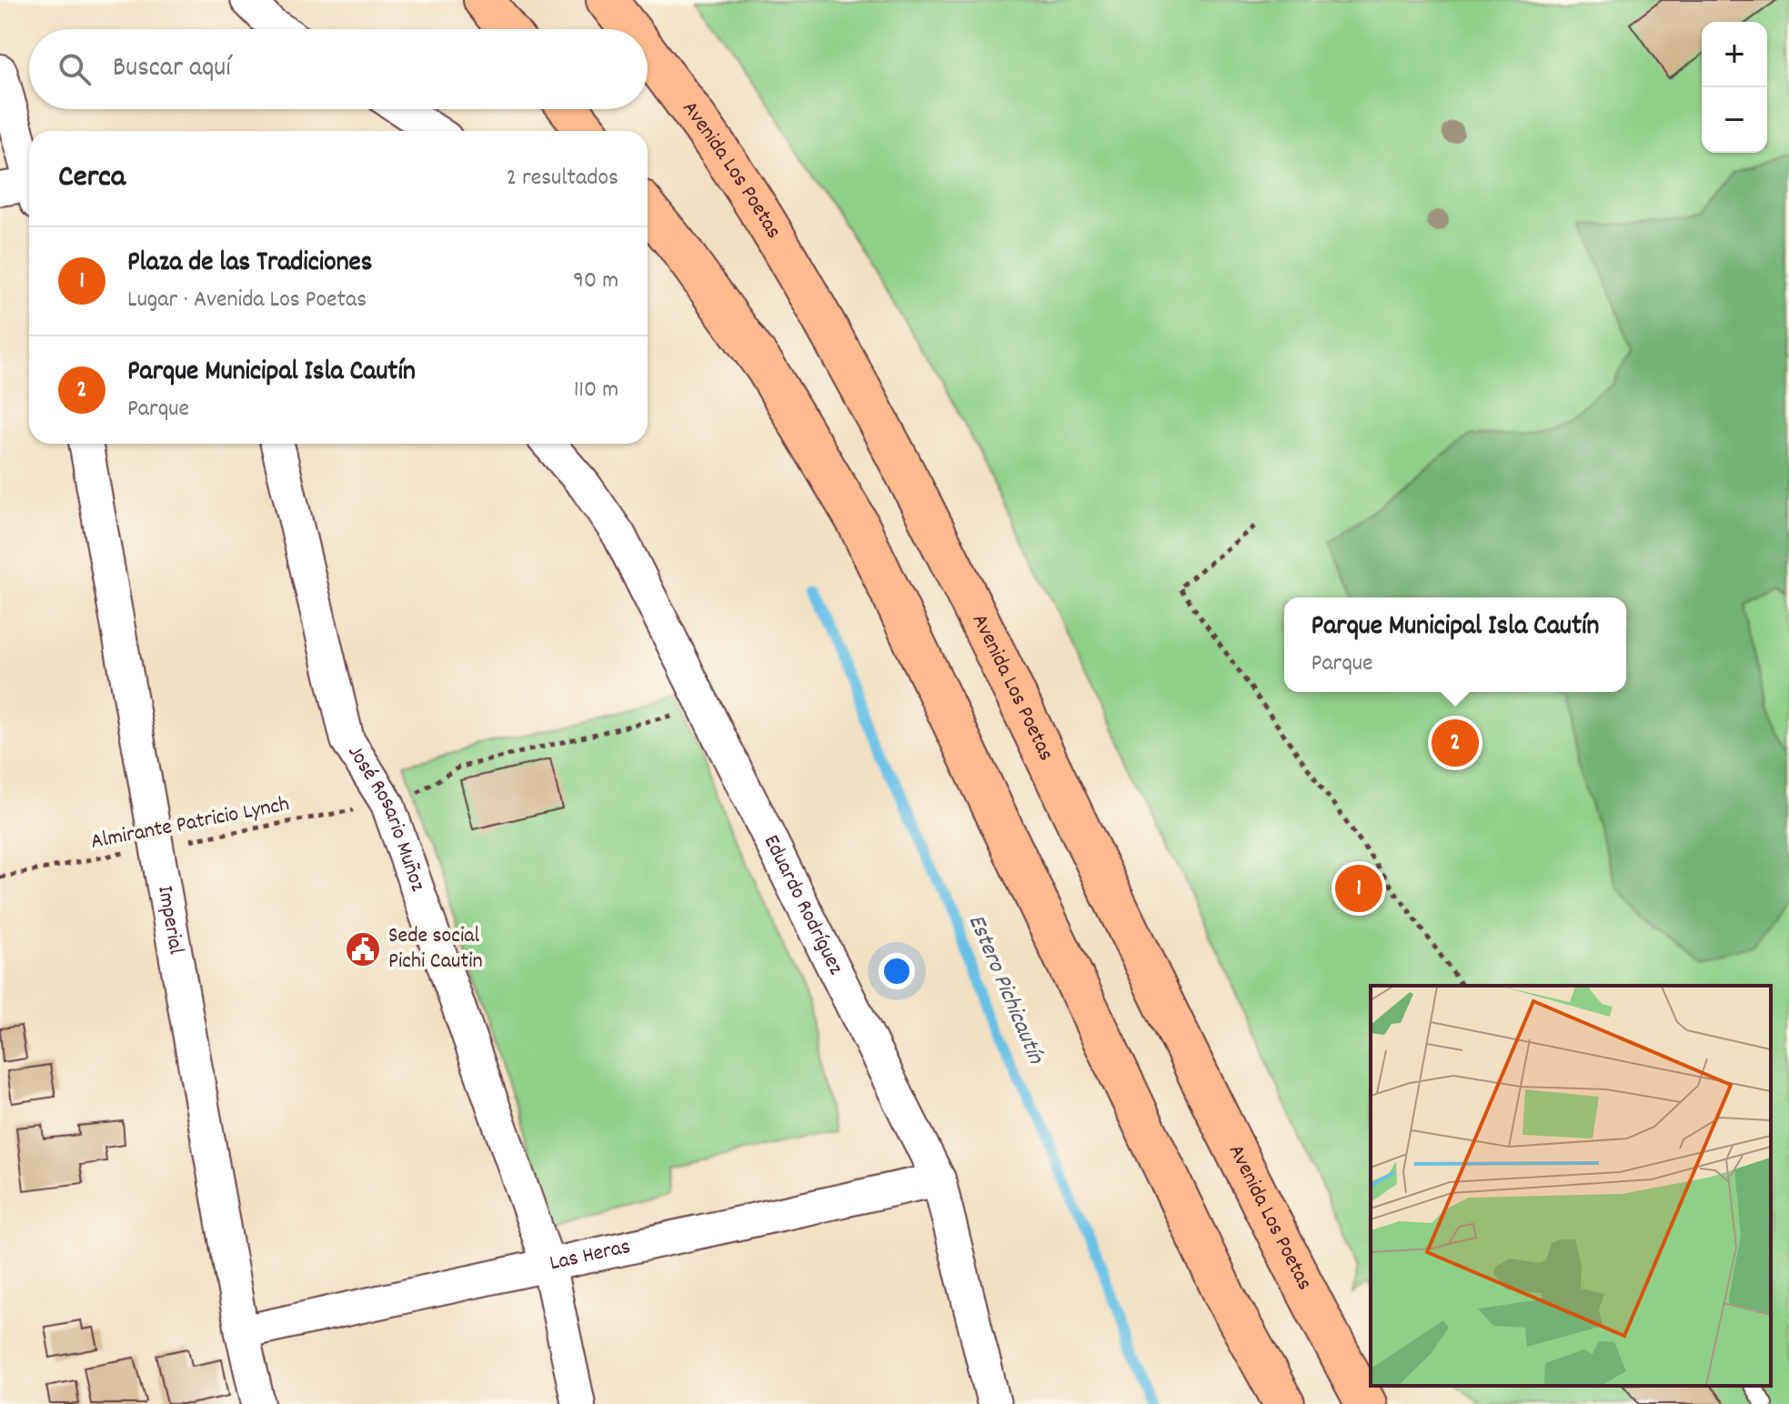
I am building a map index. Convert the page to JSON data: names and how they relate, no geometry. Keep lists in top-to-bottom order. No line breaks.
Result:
{"streets":{"main road":["Avenida Los Poetas"],"street":["José Rosario Muñoz","Eduardo Rodríguez","Imperial","Las Heras"],"path":["Almirante Patricio Lynch"]},"crossings":[["José Rosario Muñoz","Almirante Patricio Lynch"],["José Rosario Muñoz","Las Heras"],["Almirante Patricio Lynch","Eduardo Rodríguez"],["Almirante Patricio Lynch","Imperial"],["Eduardo Rodríguez","Las Heras"],["Imperial","Las Heras"]],"water":["Estero Pichicautín"],"places":{"public building":["Sede social Pichi Cautin"]},"page":{"map_buttons":["+","−"],"search":"Buscar aquí","heading":["Cerca","2 resultados"],"list":[{"mark":"1","name":"Plaza de las Tradiciones","note":"Lugar · Avenida Los Poetas","value":"90 m"},{"mark":"2","name":"Parque Municipal Isla Cautín","note":"Parque","value":"110 m"}],"popup":["Parque Municipal Isla Cautín","Parque"],"pins":["2","1"]}}
